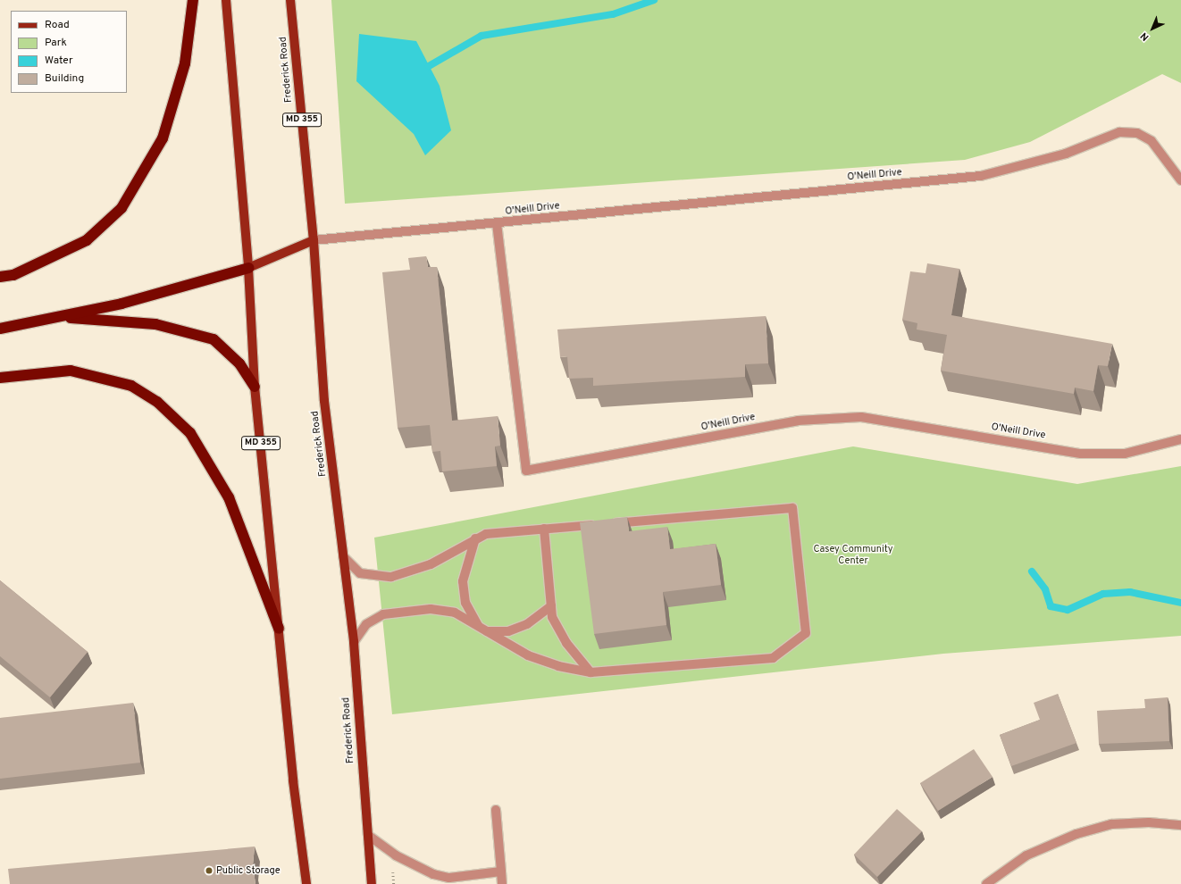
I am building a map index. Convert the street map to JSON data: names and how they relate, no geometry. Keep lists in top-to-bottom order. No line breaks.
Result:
{"streets":{"main road":["Frederick Road","MD 355","O'Neill Drive"]},"crossings":[["Frederick Road","O'Neill Drive"],["MD 355","O'Neill Drive"]],"parks":["Casey Community Center"],"places":["Public Storage"],"legend":["Road","Park","Water","Building"],"north":"bottom left"}
